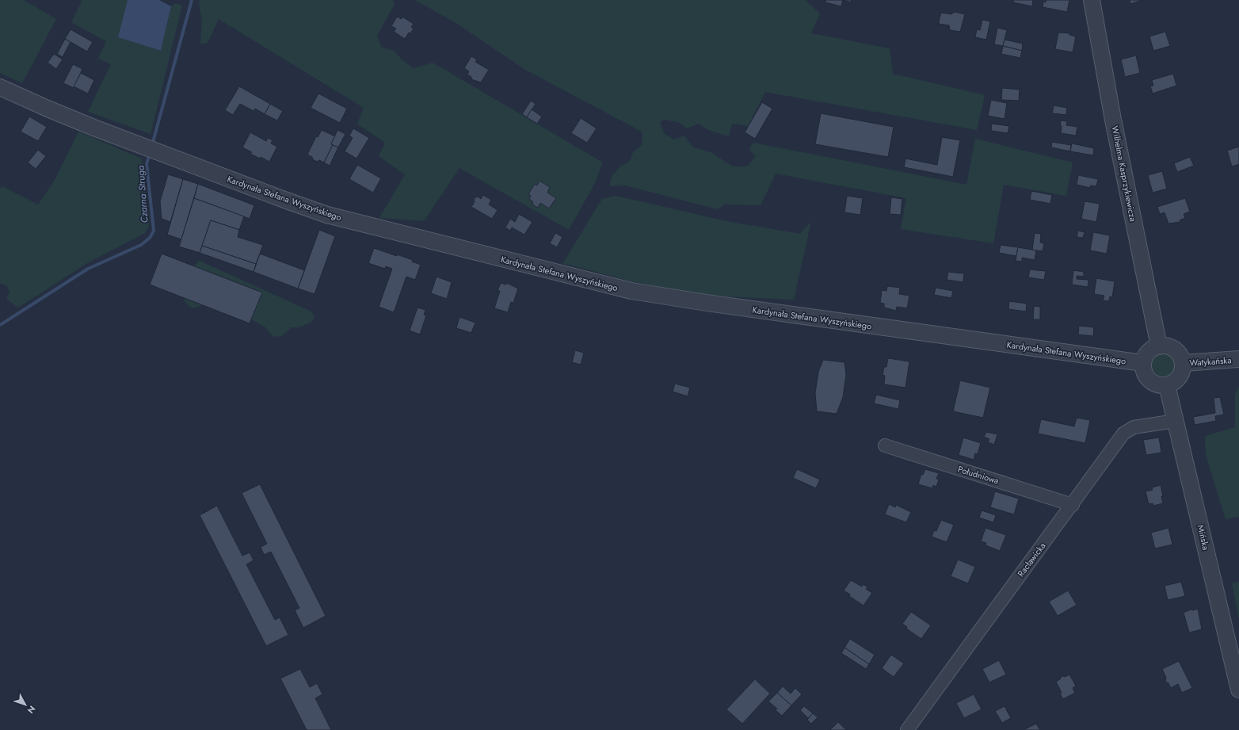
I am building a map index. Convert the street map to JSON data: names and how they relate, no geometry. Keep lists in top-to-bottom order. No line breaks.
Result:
{"streets":{"street":["Wilhelma Kasprzykiewicza","Kardynała Stefana Wyszyńskiego","Watykańska","Południowa","Mińska","Racławicka"]},"crossings":[["Wilhelma Kasprzykiewicza","Kardynała Stefana Wyszyńskiego"],["Wilhelma Kasprzykiewicza","Watykańska"],["Wilhelma Kasprzykiewicza","Mińska"],["Kardynała Stefana Wyszyńskiego","Watykańska"],["Kardynała Stefana Wyszyńskiego","Mińska"],["Watykańska","Mińska"],["Południowa","Racławicka"],["Mińska","Racławicka"]],"water":["Czarna Struga"],"north":"bottom right"}
